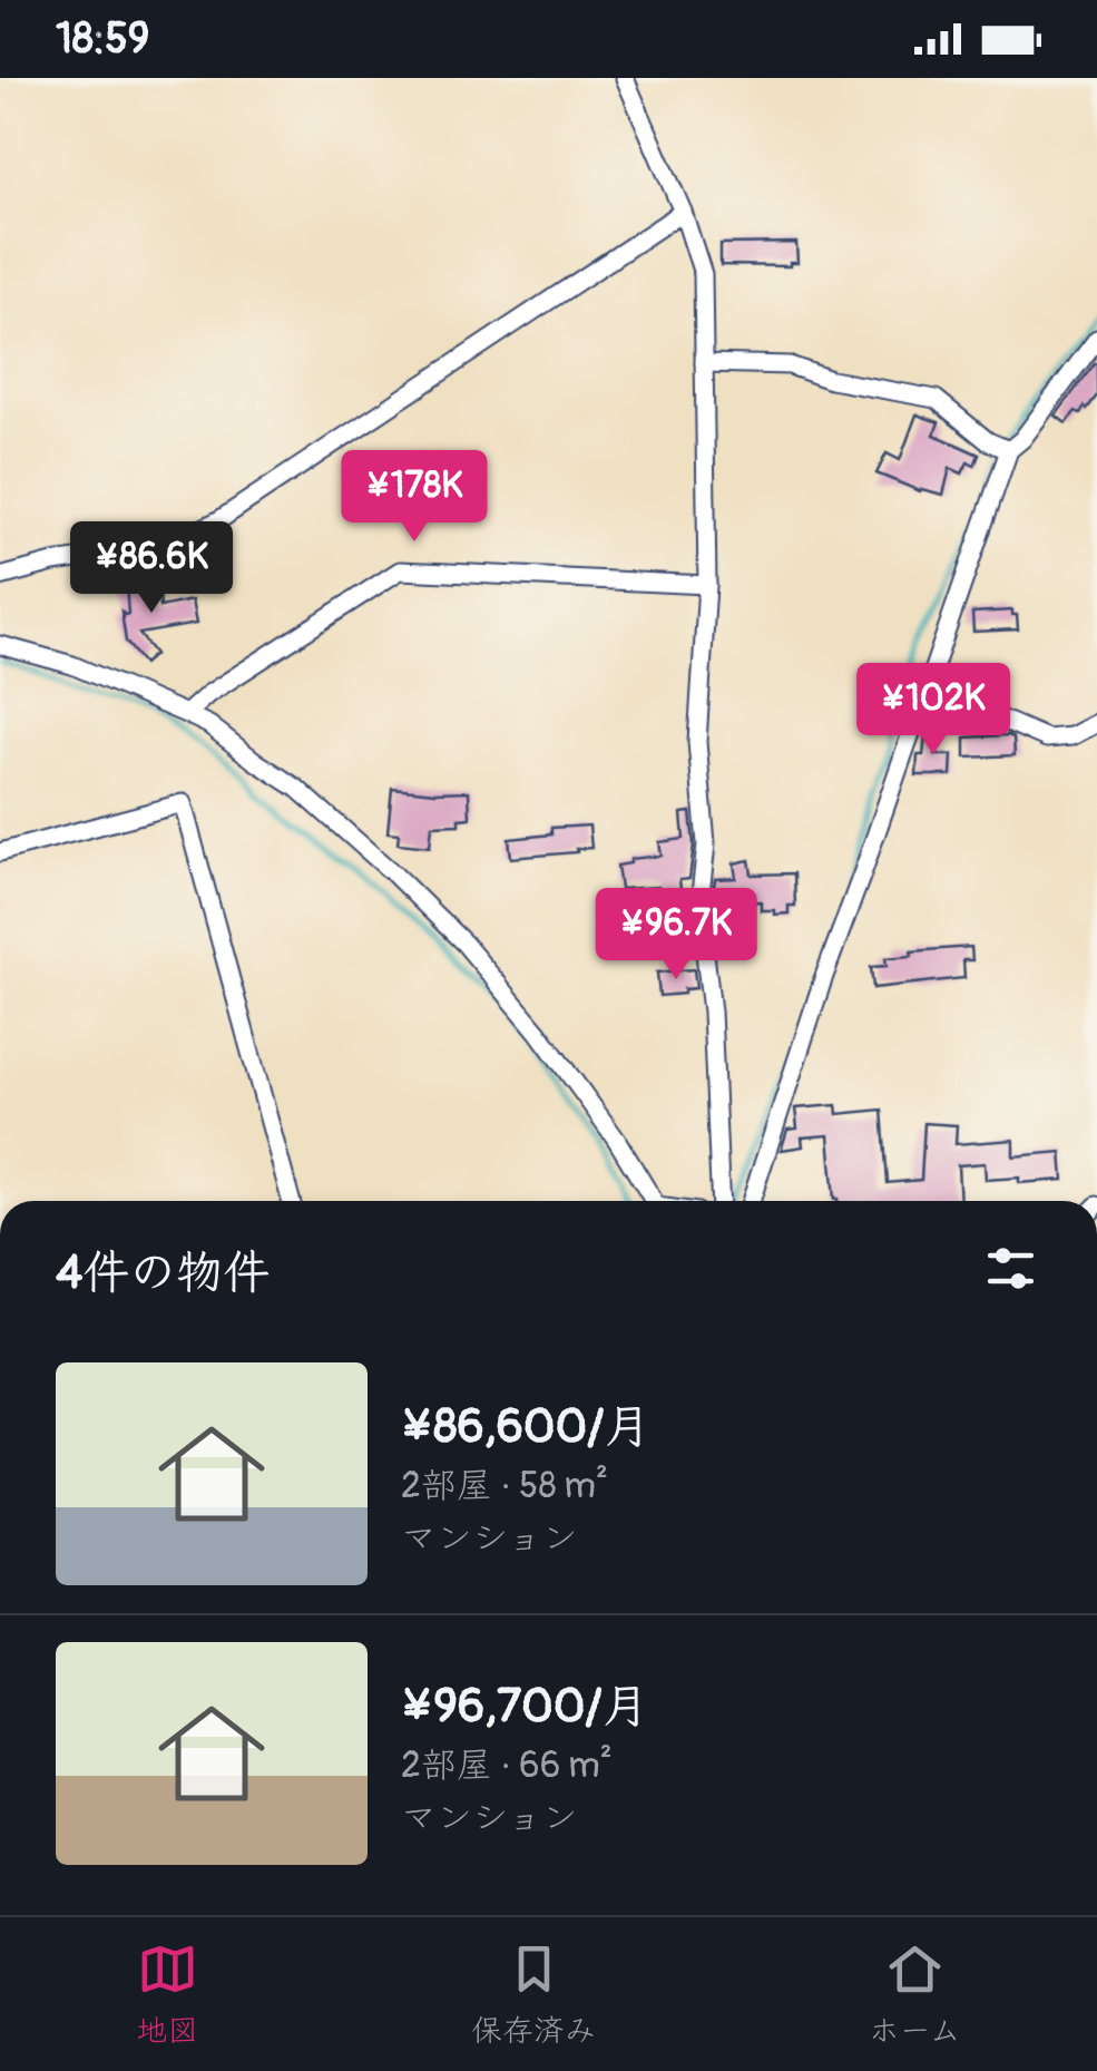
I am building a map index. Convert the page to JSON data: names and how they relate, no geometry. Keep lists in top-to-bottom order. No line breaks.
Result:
{"page":{"status":"18:59","price":["¥178K","¥86.6K","¥102K","¥96.7K"],"heading":"4件の物件","list":[{"name":"¥86,600/月","note":"2部屋 · 58 m² · マンション"},{"name":"¥96,700/月","note":"2部屋 · 66 m² · マンション"}],"tabs":["地図","保存済み","ホーム"]}}
